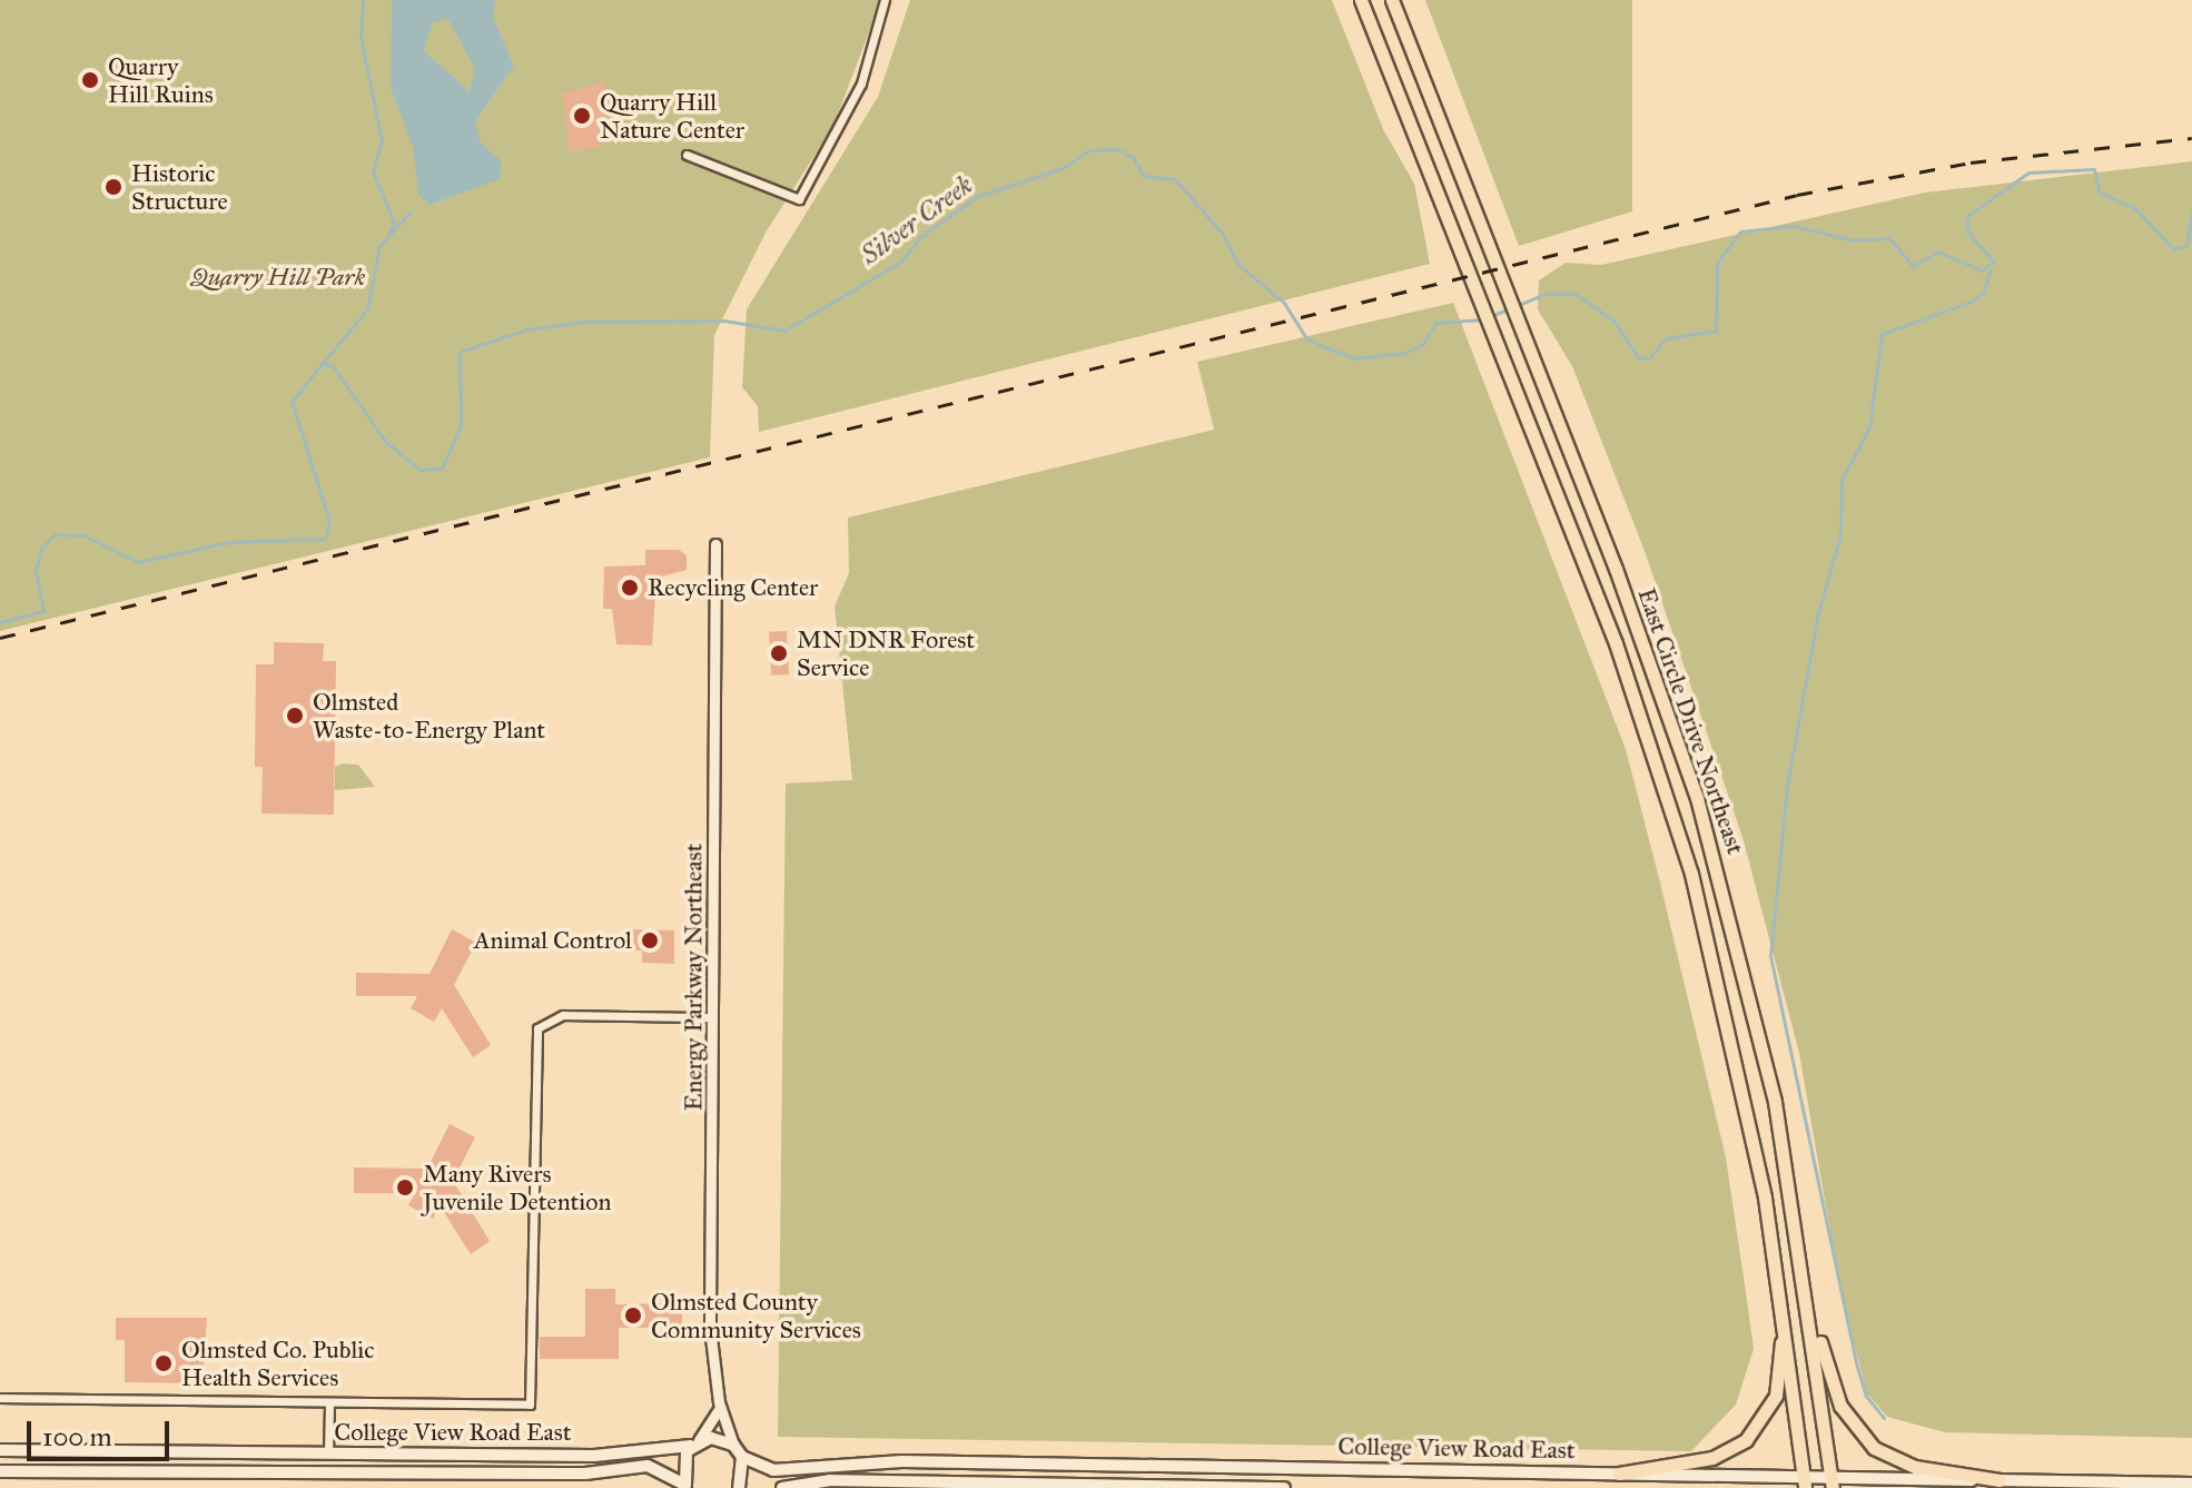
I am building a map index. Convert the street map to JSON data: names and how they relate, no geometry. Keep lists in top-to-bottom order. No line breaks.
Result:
{"streets":{"main road":["East Circle Drive Northeast","College View Road East"],"street":["Energy Parkway Northeast"]},"crossings":[["East Circle Drive Northeast","College View Road East"],["Energy Parkway Northeast","College View Road East"]],"water":["Silver Creek"],"parks":["Quarry Hill Park"],"places":["Quarry Hill Ruins","Quarry Hill Nature Center","Historic Structure","Recycling Center","MN DNR Forest Service","Olmsted Waste-to-Energy Plant","Animal Control","Many Rivers Juvenile Detention","Olmsted County Community Services","Olmsted Co. Public Health Services"],"scale_bar":"100 m"}
